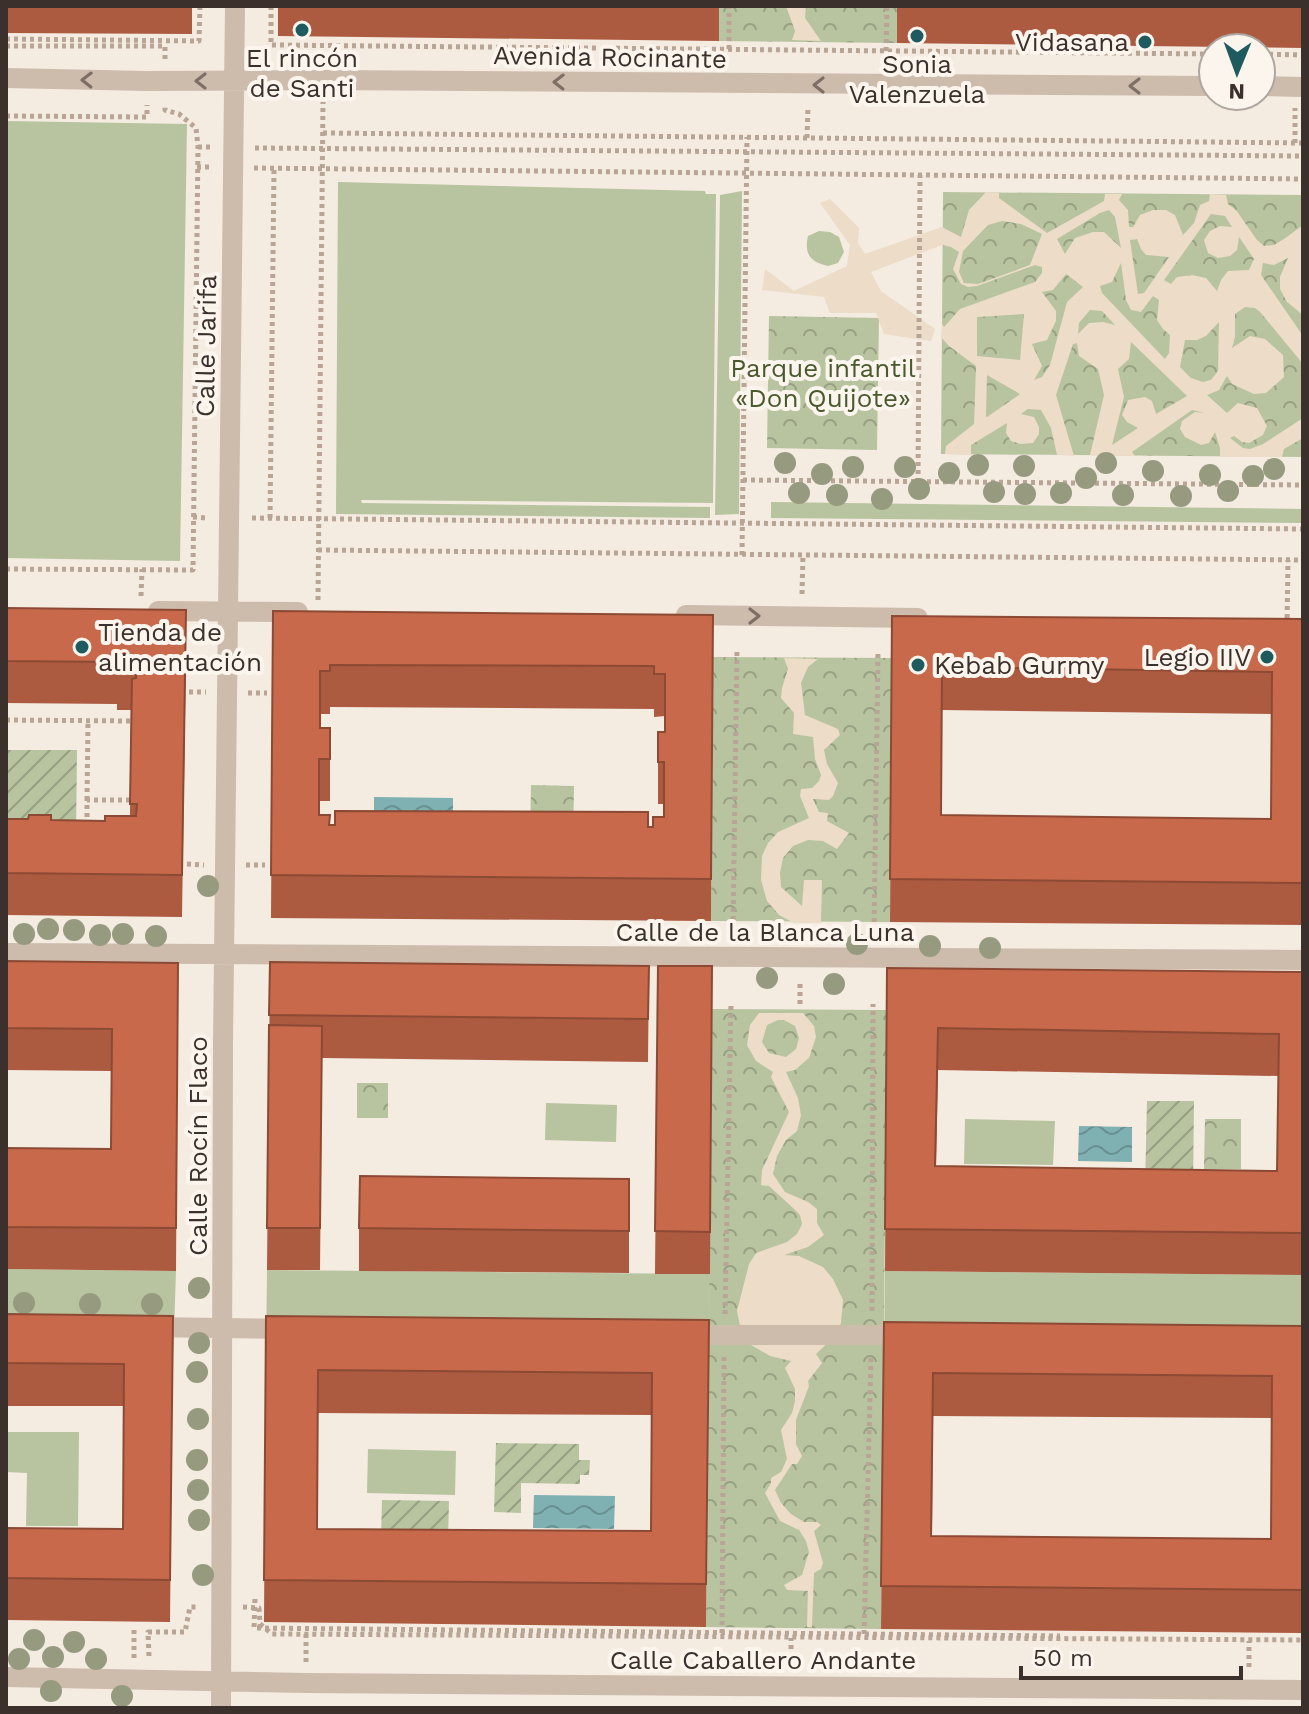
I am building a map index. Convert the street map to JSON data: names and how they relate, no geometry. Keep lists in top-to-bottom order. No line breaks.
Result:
{"streets":{"street":["Avenida Rocinante","Calle Jarifa","Calle de la Blanca Luna","Calle Rocín Flaco","Calle Caballero Andante"]},"crossings":[["Avenida Rocinante","Calle Jarifa"],["Calle Jarifa","Calle Rocín Flaco"],["Calle de la Blanca Luna","Calle Rocín Flaco"],["Calle Rocín Flaco","Calle Caballero Andante"]],"one_way":["Avenida Rocinante"],"parks":["Parque infantil «Don Quijote»"],"places":["El rincón de Santi","Sonia Valenzuela","Vidasana","Tienda de alimentación","Legio IIV","Kebab Gurmy"],"scale_bar":"50 m","north":"bottom"}
